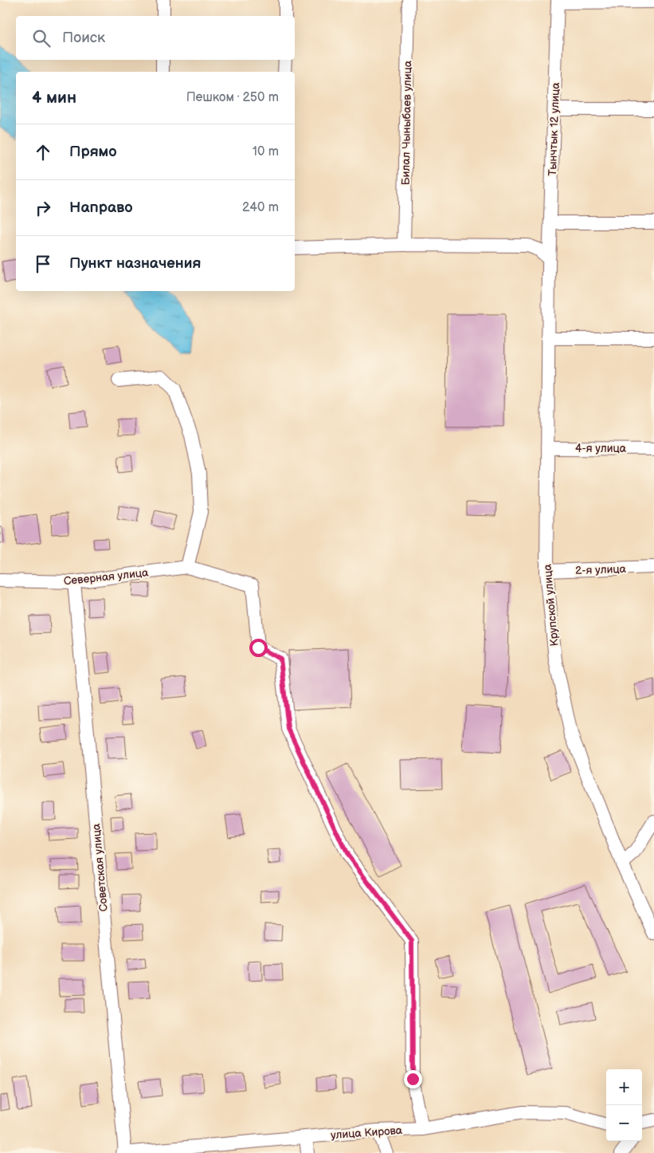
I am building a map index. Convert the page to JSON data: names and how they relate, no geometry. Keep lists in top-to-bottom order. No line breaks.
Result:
{"streets":{"street":["Билал Чыныбаев улица","Тынчтык 12 улица","4-я улица","2-я улица","Северная улица","Крупской улица","Советская улица","улица Кирова"]},"crossings":[["Тынчтык 12 улица","Крупской улица"],["4-я улица","Крупской улица"],["2-я улица","Крупской улица"],["Северная улица","Советская улица"],["Советская улица","улица Кирова"]],"page":{"search":"Поиск","heading":["4 мин","Пешком · 250 m"],"list":[["Прямо","10 m"],["Направо","240 m"],"Пункт назначения"],"map_buttons":["+","−"]}}
